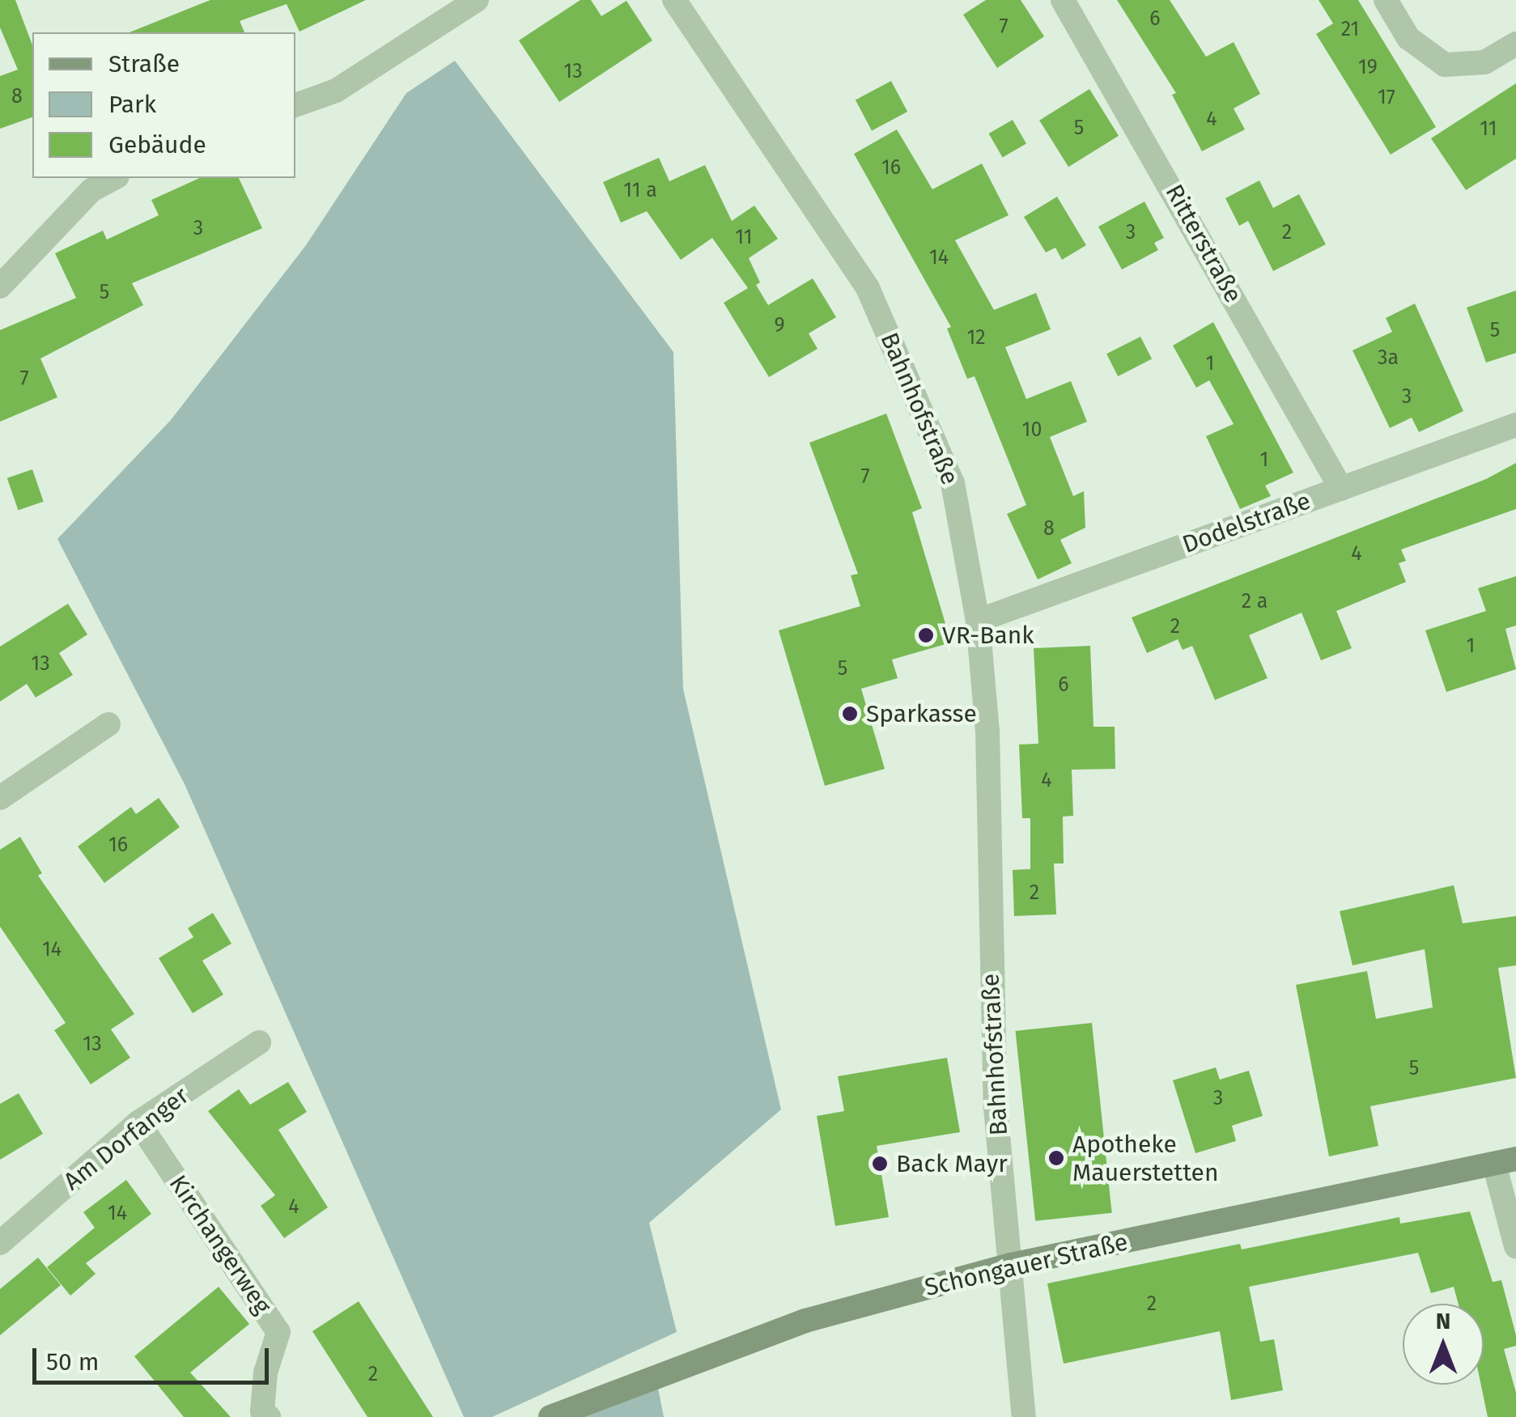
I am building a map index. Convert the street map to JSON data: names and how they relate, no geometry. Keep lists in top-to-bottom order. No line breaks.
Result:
{"streets":{"main road":["Schongauer Straße"],"street":["Ritterstraße","Bahnhofstraße","Dodelstraße","Am Dorfanger","Kirchangerweg"]},"crossings":[["Ritterstraße","Dodelstraße"],["Bahnhofstraße","Dodelstraße"],["Bahnhofstraße","Schongauer Straße"],["Am Dorfanger","Kirchangerweg"]],"places":["VR-Bank","Sparkasse","Apotheke Mauerstetten","Back Mayr"],"house_numbers":["6","7","21","19","13","8","17","4","5","11","16","11 a","3","3","2","11","14","5","9","5","12","3a","1","7","3","10","1","7","8","4","2 a","2","1","13","5","6","4","16","2","14","13","5","3","4","14","2","2"],"legend":["Straße","Park","Gebäude"],"scale_bar":"50 m","north":"top"}
